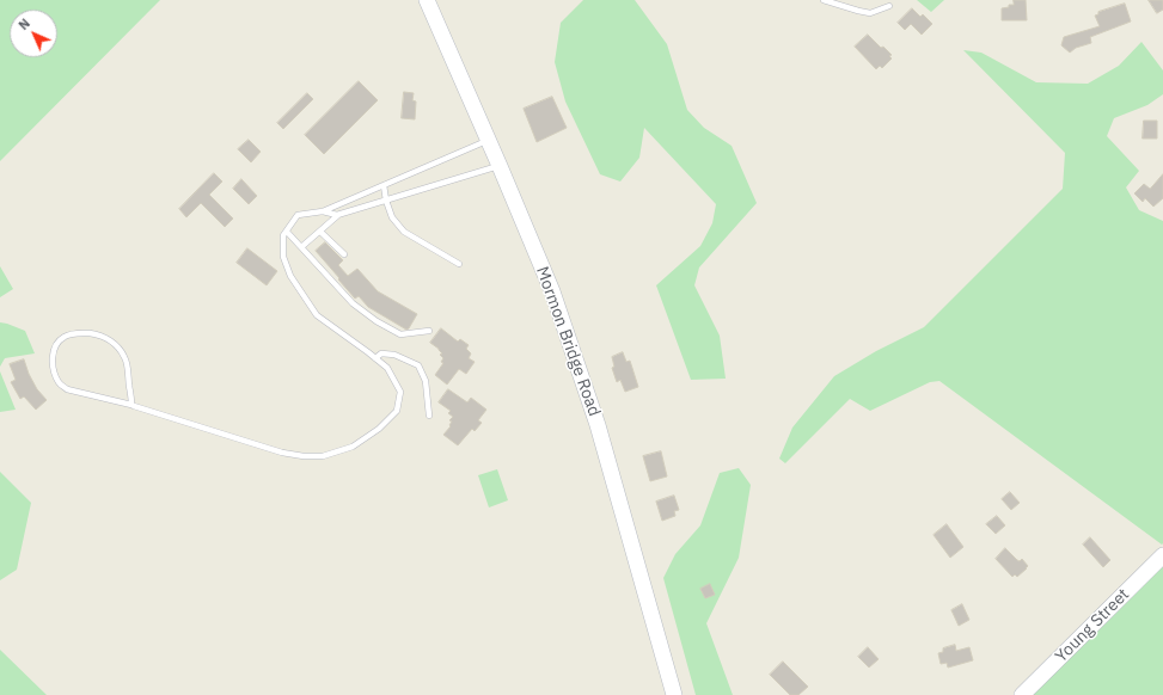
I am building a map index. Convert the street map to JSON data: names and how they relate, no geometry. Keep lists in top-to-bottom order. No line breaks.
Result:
{"streets":{"main road":["Mormon Bridge Road","Young Street"]},"north":"top left"}
